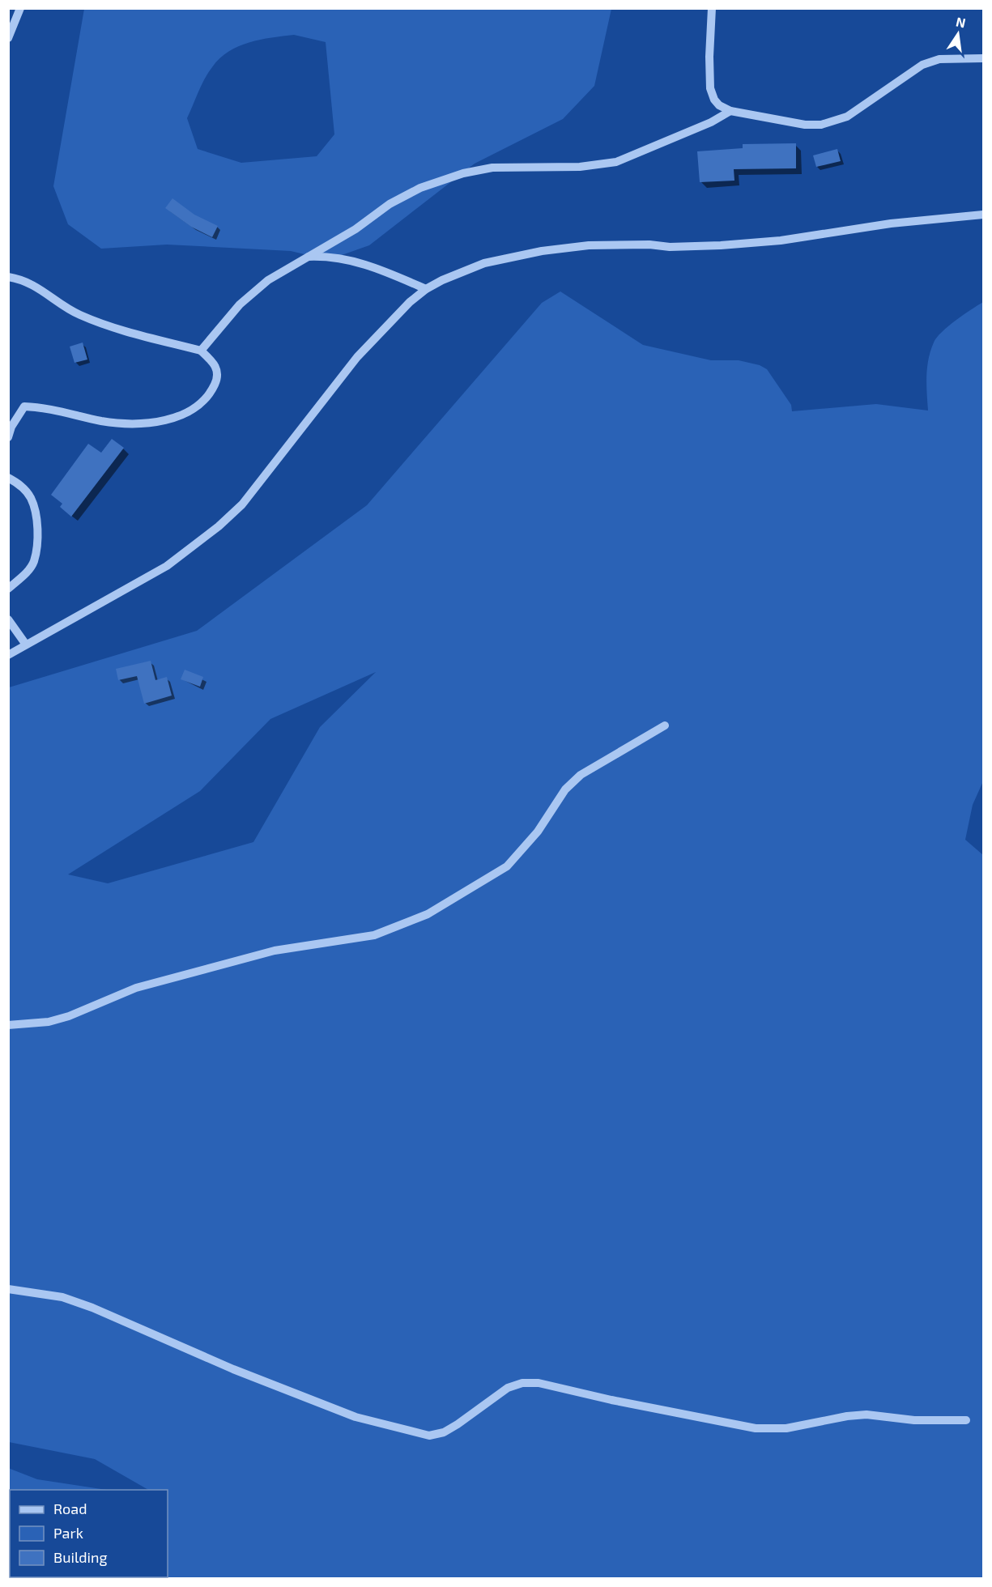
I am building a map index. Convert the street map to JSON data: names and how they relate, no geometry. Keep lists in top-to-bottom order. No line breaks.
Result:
{"legend":["Road","Park","Building"],"north":"top"}
